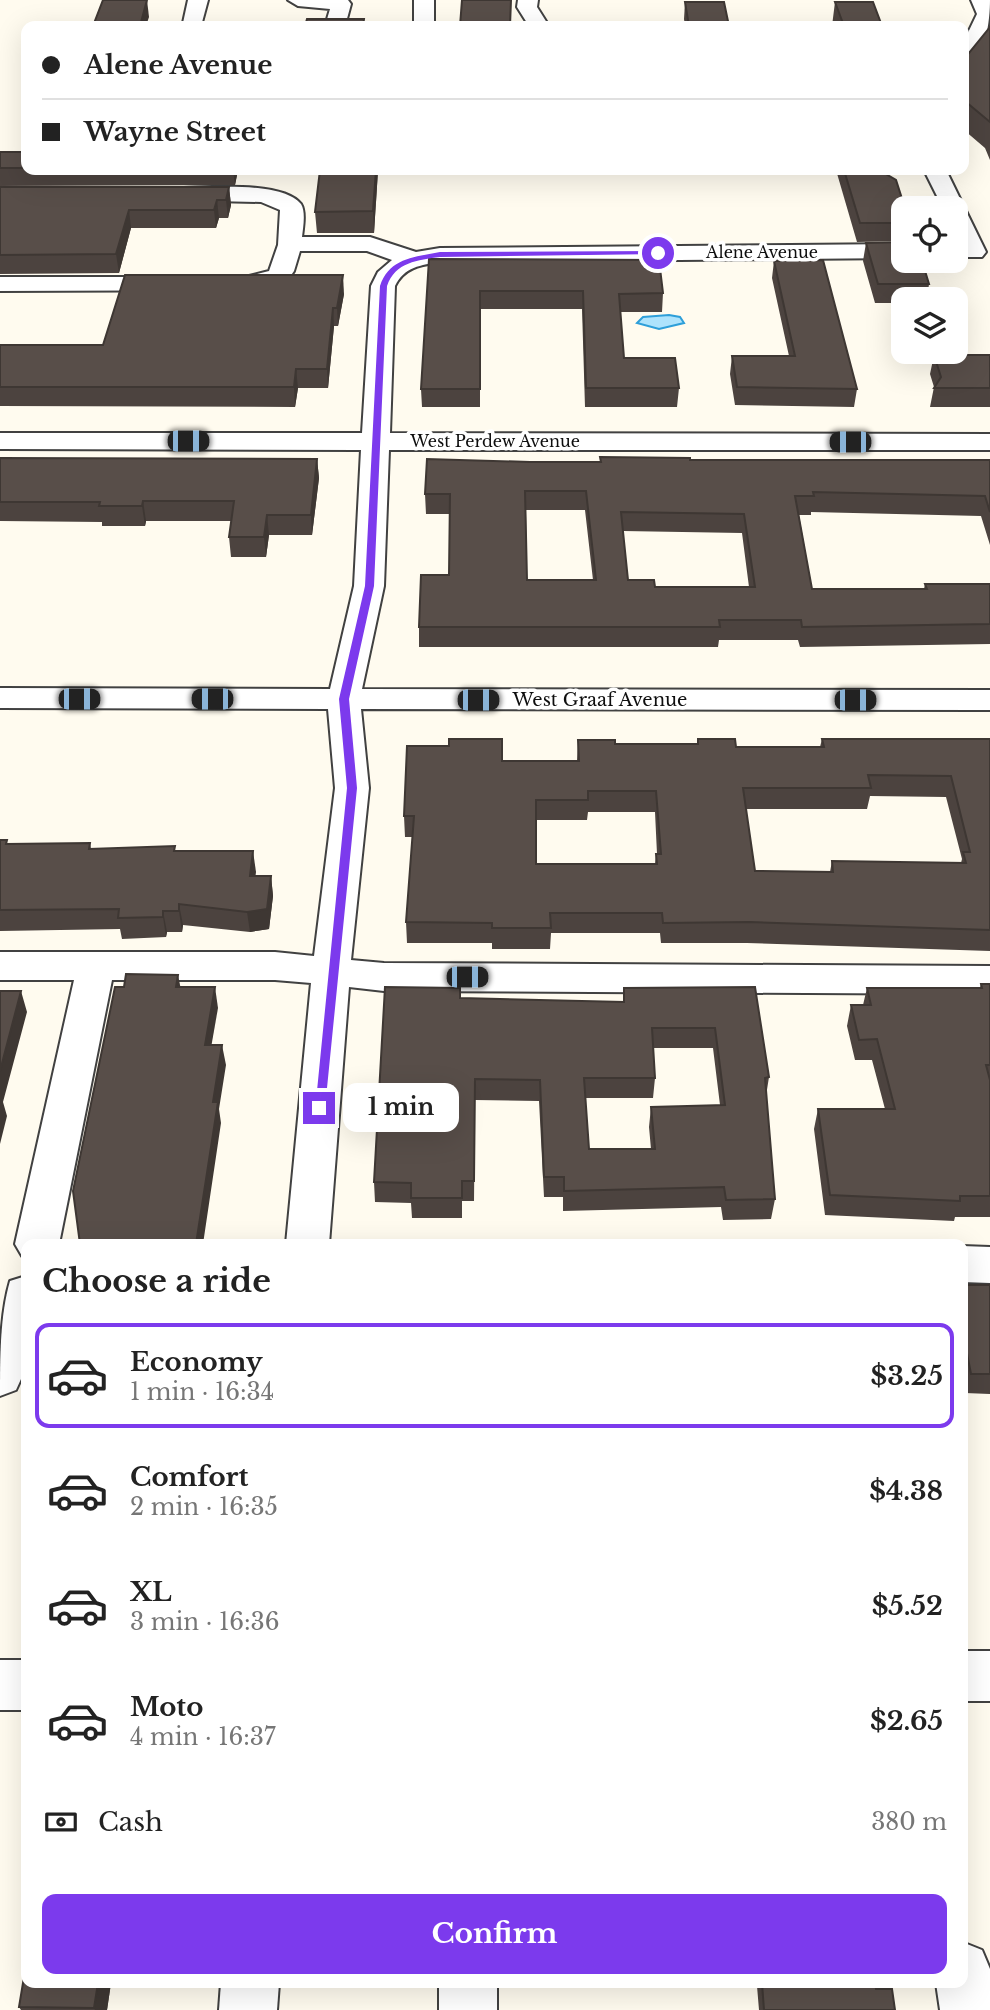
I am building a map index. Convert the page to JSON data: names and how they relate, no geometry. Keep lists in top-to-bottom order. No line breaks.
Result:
{"streets":{"street":["Alene Avenue","West Perdew Avenue","West Graaf Avenue"]},"page":{"banner":["Alene Avenue","Wayne Street"],"bubble":"1 min","heading":"Choose a ride","list":[{"name":"Economy","note":"1 min · 16:34","value":"$3.25"},{"name":"Comfort","note":"2 min · 16:35","value":"$4.38"},{"name":"XL","note":"3 min · 16:36","value":"$5.52"},{"name":"Moto","note":"4 min · 16:37","value":"$2.65"}],"pay":["Cash","380 m"],"buttons":"Confirm"}}
